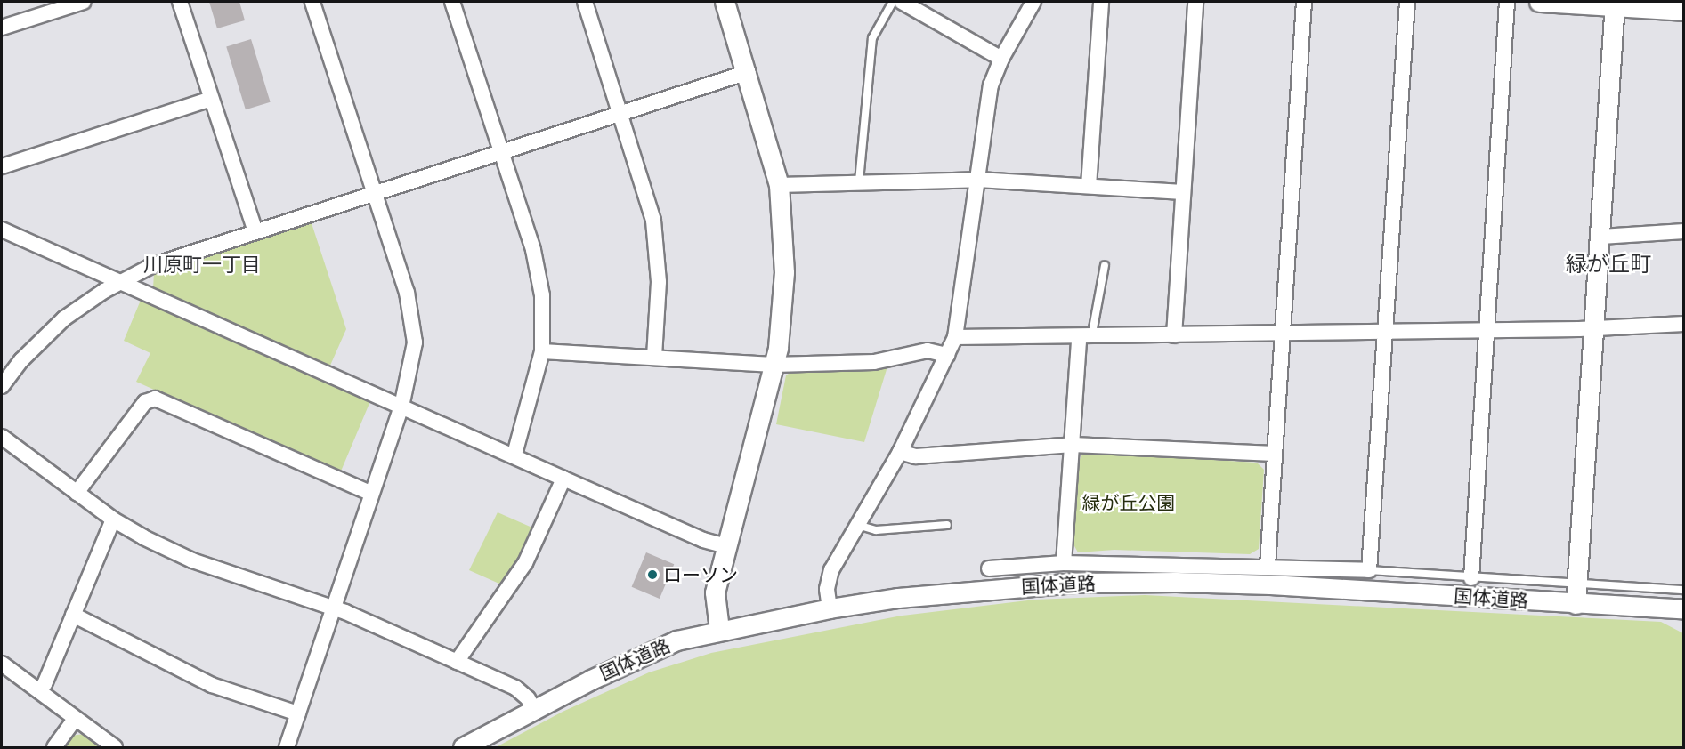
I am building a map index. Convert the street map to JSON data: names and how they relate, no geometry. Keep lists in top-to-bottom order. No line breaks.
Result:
{"streets":{"street":["国体道路"]},"districts":["緑が丘町","川原町一丁目"],"parks":["緑が丘公園"],"places":["ローソン"]}
